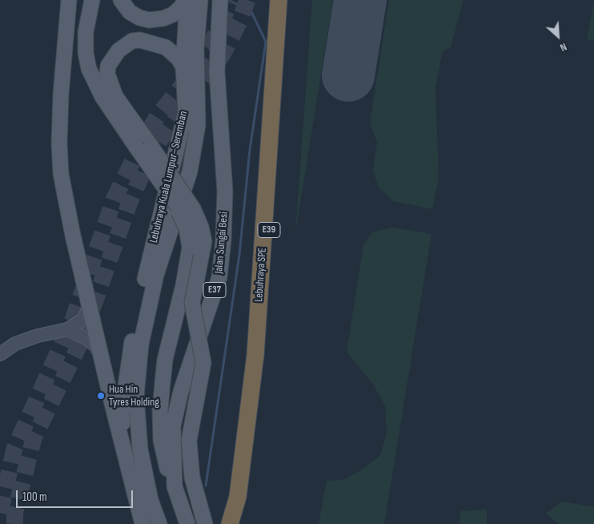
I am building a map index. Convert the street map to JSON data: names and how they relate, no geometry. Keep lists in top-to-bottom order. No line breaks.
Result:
{"streets":{"highway":["E39","Lebuhraya SPE"],"main road":["Lebuhraya Kuala Lumpur–Seremban","Jalan Sungai Besi","E37"]},"places":["Hua Hin Tyres Holding"],"scale_bar":"100 m","north":"bottom right"}
